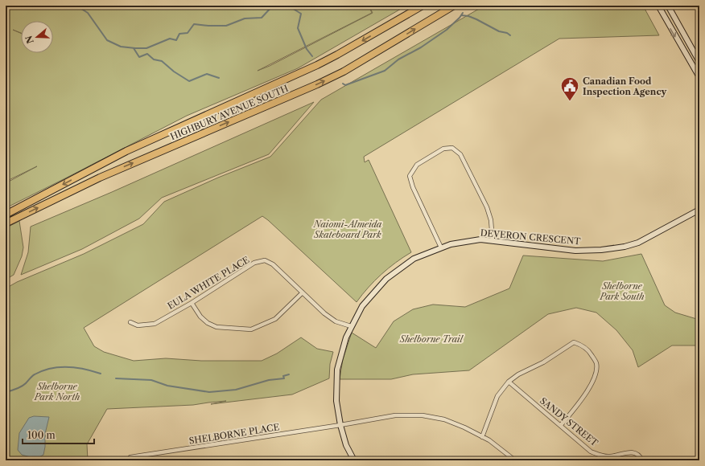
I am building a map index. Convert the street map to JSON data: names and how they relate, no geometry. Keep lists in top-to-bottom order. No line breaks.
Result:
{"streets":{"highway":["HIGHBURY AVENUE SOUTH"],"street":["DEVERON CRESCENT","EULA WHITE PLACE","SANDY STREET","SHELBORNE PLACE"]},"crossings":[["DEVERON CRESCENT","EULA WHITE PLACE"],["DEVERON CRESCENT","SHELBORNE PLACE"]],"parks":["Naiomi-Almeida Skateboard Park","Shelborne Park South","Shelborne Trail","Shelborne Park North"],"places":{"public building":["Canadian Food Inspection Agency"]},"scale_bar":"100 m","north":"left"}
